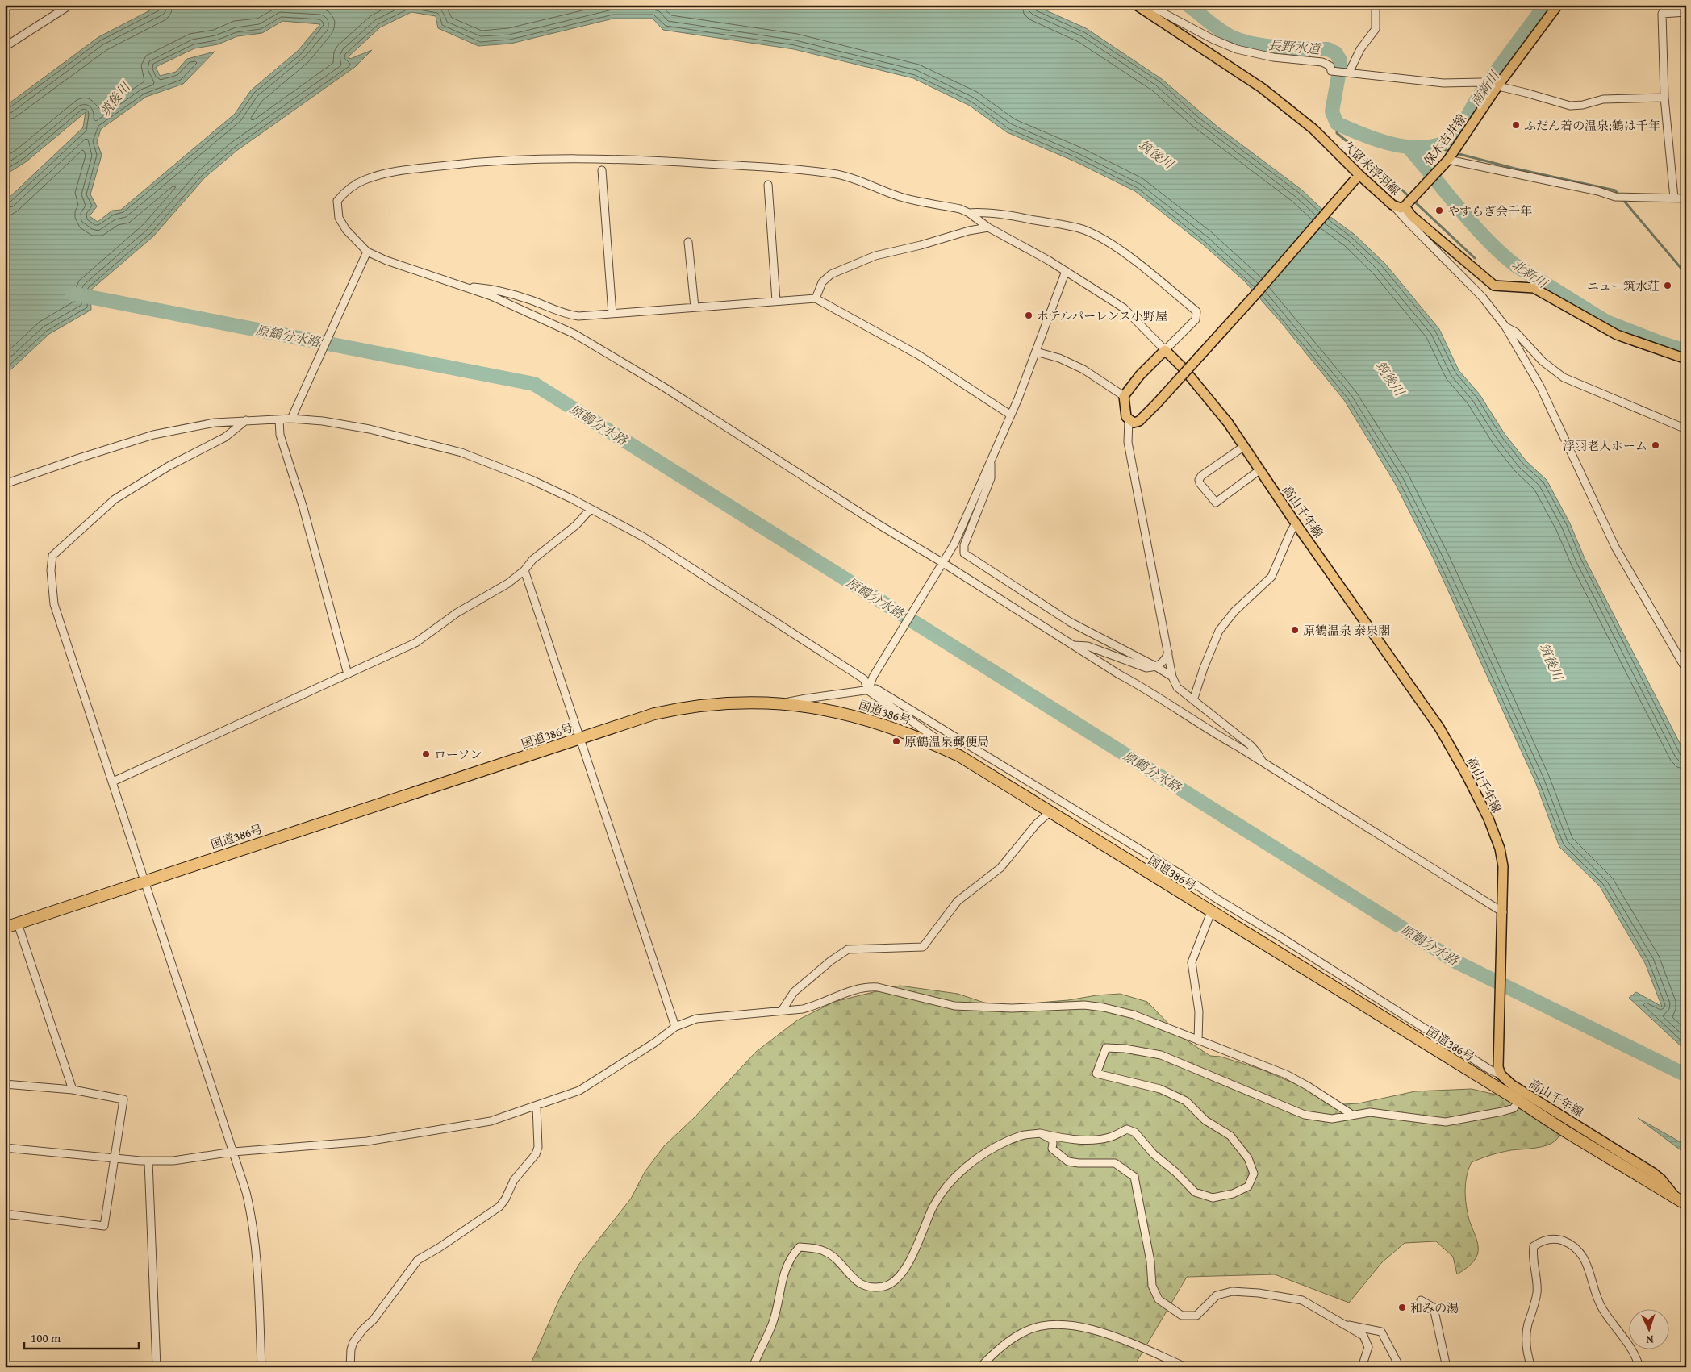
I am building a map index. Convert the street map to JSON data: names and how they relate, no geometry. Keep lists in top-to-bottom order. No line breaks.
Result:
{"streets":{"highway":["国道386号"],"main road":["保木吉井線","久留米浮羽線","高山千年線"]},"crossings":[["保木吉井線","久留米浮羽線"],["高山千年線","国道386号"]],"water":["長野水道","南新川","筑後川","北新川","原鶴分水路"],"places":["ふだん着の温泉;鶴は千年","やすらぎ会千年","ニュー筑水荘","ホテルパーレンス小野屋","浮羽老人ホーム","原鶴温泉 泰泉閣","原鶴温泉郵便局","ローソン","和みの湯"],"scale_bar":"100 m","north":"bottom"}
